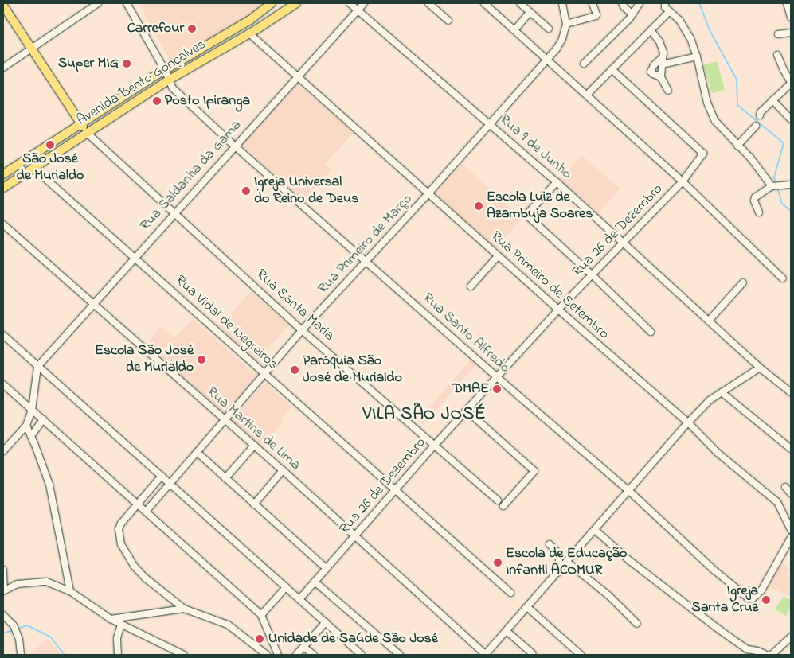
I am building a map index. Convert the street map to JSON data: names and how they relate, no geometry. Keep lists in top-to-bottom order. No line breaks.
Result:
{"streets":{"main road":["Avenida Bento Gonçalves","Rua Santa Maria"],"street":["Rua 9 de Junho","Rua Saldanha da Gama","Rua 26 de Dezembro","Rua Primeiro de Março","Rua Primeiro de Setembro","Rua Vidal de Negreiros","Rua Santo Alfredo","Rua Martins de Lima"]},"crossings":[["Avenida Bento Gonçalves","Rua Primeiro de Setembro"],["Avenida Bento Gonçalves","Rua Santa Maria"],["Avenida Bento Gonçalves","Rua Vidal de Negreiros"],["Avenida Bento Gonçalves","Rua Santo Alfredo"],["Rua 9 de Junho","Rua Saldanha da Gama"],["Rua 9 de Junho","Rua 26 de Dezembro"],["Rua 9 de Junho","Rua Primeiro de Março"],["Rua Saldanha da Gama","Rua Primeiro de Setembro"],["Rua Saldanha da Gama","Rua Santa Maria"],["Rua Saldanha da Gama","Rua Vidal de Negreiros"],["Rua Saldanha da Gama","Rua Santo Alfredo"],["Rua Saldanha da Gama","Rua Martins de Lima"],["Rua 26 de Dezembro","Rua Primeiro de Setembro"],["Rua 26 de Dezembro","Rua Santa Maria"],["Rua 26 de Dezembro","Rua Vidal de Negreiros"],["Rua 26 de Dezembro","Rua Santo Alfredo"],["Rua 26 de Dezembro","Rua Martins de Lima"],["Rua Primeiro de Março","Rua Primeiro de Setembro"],["Rua Primeiro de Março","Rua Santa Maria"],["Rua Primeiro de Março","Rua Vidal de Negreiros"],["Rua Primeiro de Março","Rua Santo Alfredo"],["Rua Primeiro de Março","Rua Martins de Lima"]],"districts":["VILA SÃO JOSÉ"],"places":["Carrefour","Super MIG","Posto Ipiranga","São José de Murialdo","Igreja Universal do Reino de Deus","Escola Luiz de Azambuja Soares","Escola São José de Murialdo","Paróquia São José de Murialdo","DMAE","Escola de Educação Infantil ACOMUR","Igreja Santa Cruz","Unidade de Saúde São José"]}
